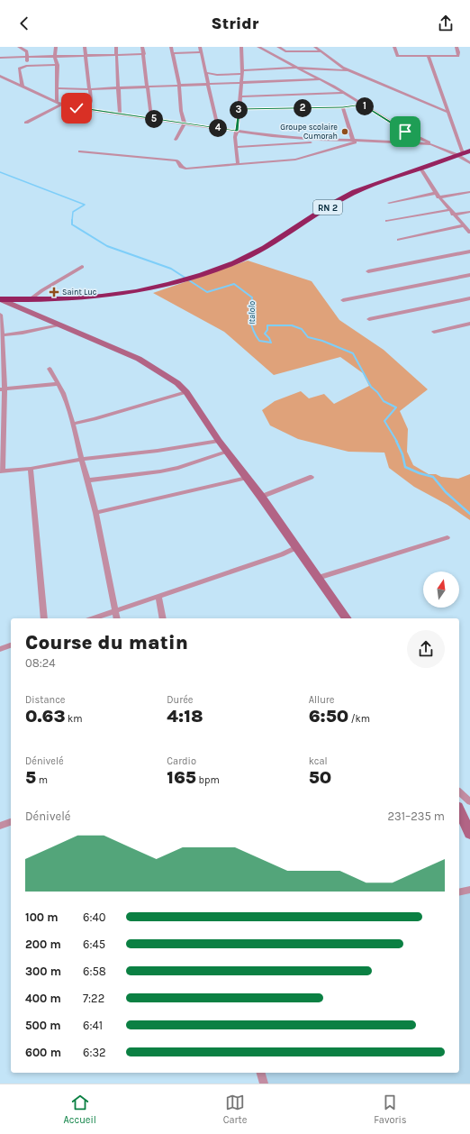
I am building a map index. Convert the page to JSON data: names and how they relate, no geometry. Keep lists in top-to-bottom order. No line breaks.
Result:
{"streets":{"highway":["RN 2"]},"water":["Italolo"],"places":{"other":["Groupe scolaire Cumorah"],"health":["Saint Luc"]},"north":"top","page":{"header":"Stridr","pins":["1","2","3","5","4"],"heading":["Course du matin","08:24"],"stats":[["Distance","0.63 km"],["Durée","4:18"],["Allure","6:50 /km"],["Dénivelé","5 m"],["Cardio","165 bpm"],["kcal","50"]],"chart":["Dénivelé","231–235 m"],"list":[{"name":"100 m","note":"6:40"},{"name":"200 m","note":"6:45"},{"name":"300 m","note":"6:58"},{"name":"400 m","note":"7:22"},{"name":"500 m","note":"6:41"},{"name":"600 m","note":"6:32"}],"tabs":["Accueil","Carte","Favoris"]}}
